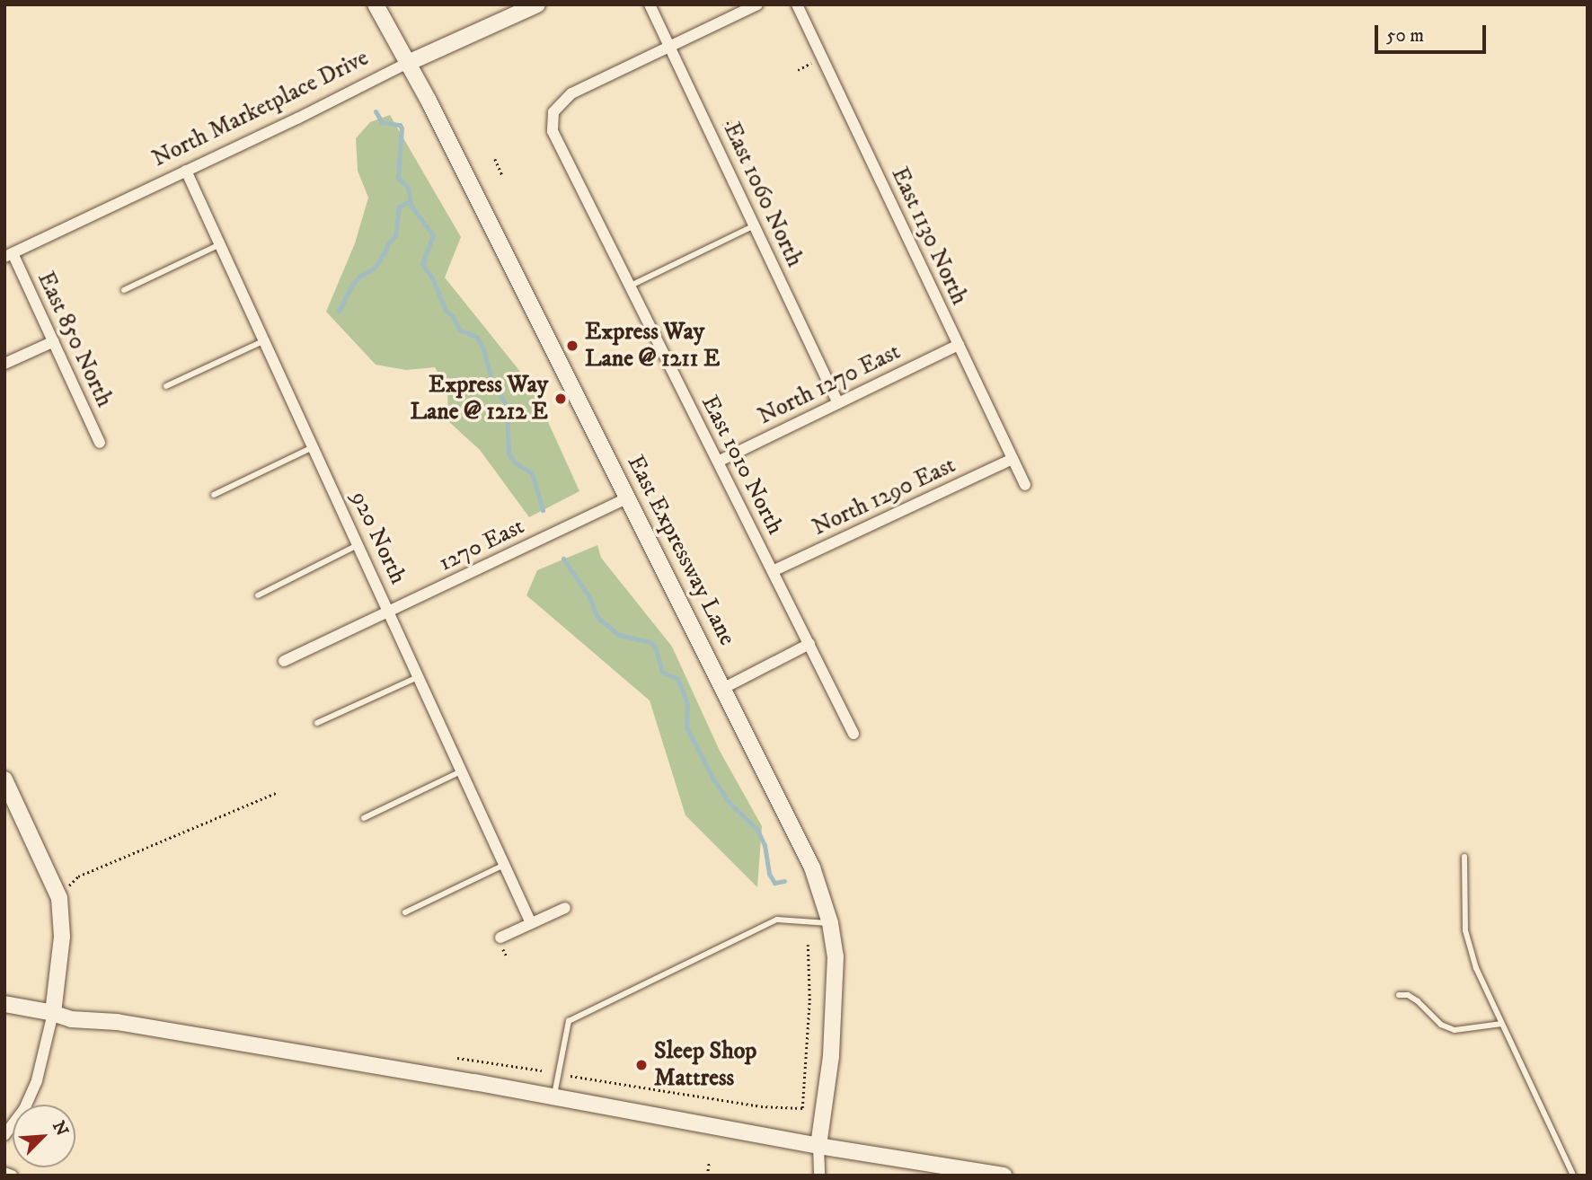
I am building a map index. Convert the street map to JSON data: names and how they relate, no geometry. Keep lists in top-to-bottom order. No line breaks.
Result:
{"streets":{"street":["North Marketplace Drive","East 1060 North","East 1130 North","East 850 North","North 1270 East","East 1010 North","North 1290 East","920 North","1270 East","East Expressway Lane"]},"crossings":[["North Marketplace Drive","East 850 North"],["North Marketplace Drive","920 North"],["North Marketplace Drive","East Expressway Lane"],["East 1060 North","North 1270 East"],["East 1060 North","East 1010 North"],["East 1130 North","North 1270 East"],["East 1130 North","North 1290 East"],["North 1270 East","East 1010 North"],["East 1010 North","North 1290 East"],["920 North","1270 East"],["1270 East","East Expressway Lane"]],"places":["Express Way Lane @ 1211 E","Express Way Lane @ 1212 E","Sleep Shop Mattress"],"scale_bar":"50 m","north":"top right"}
